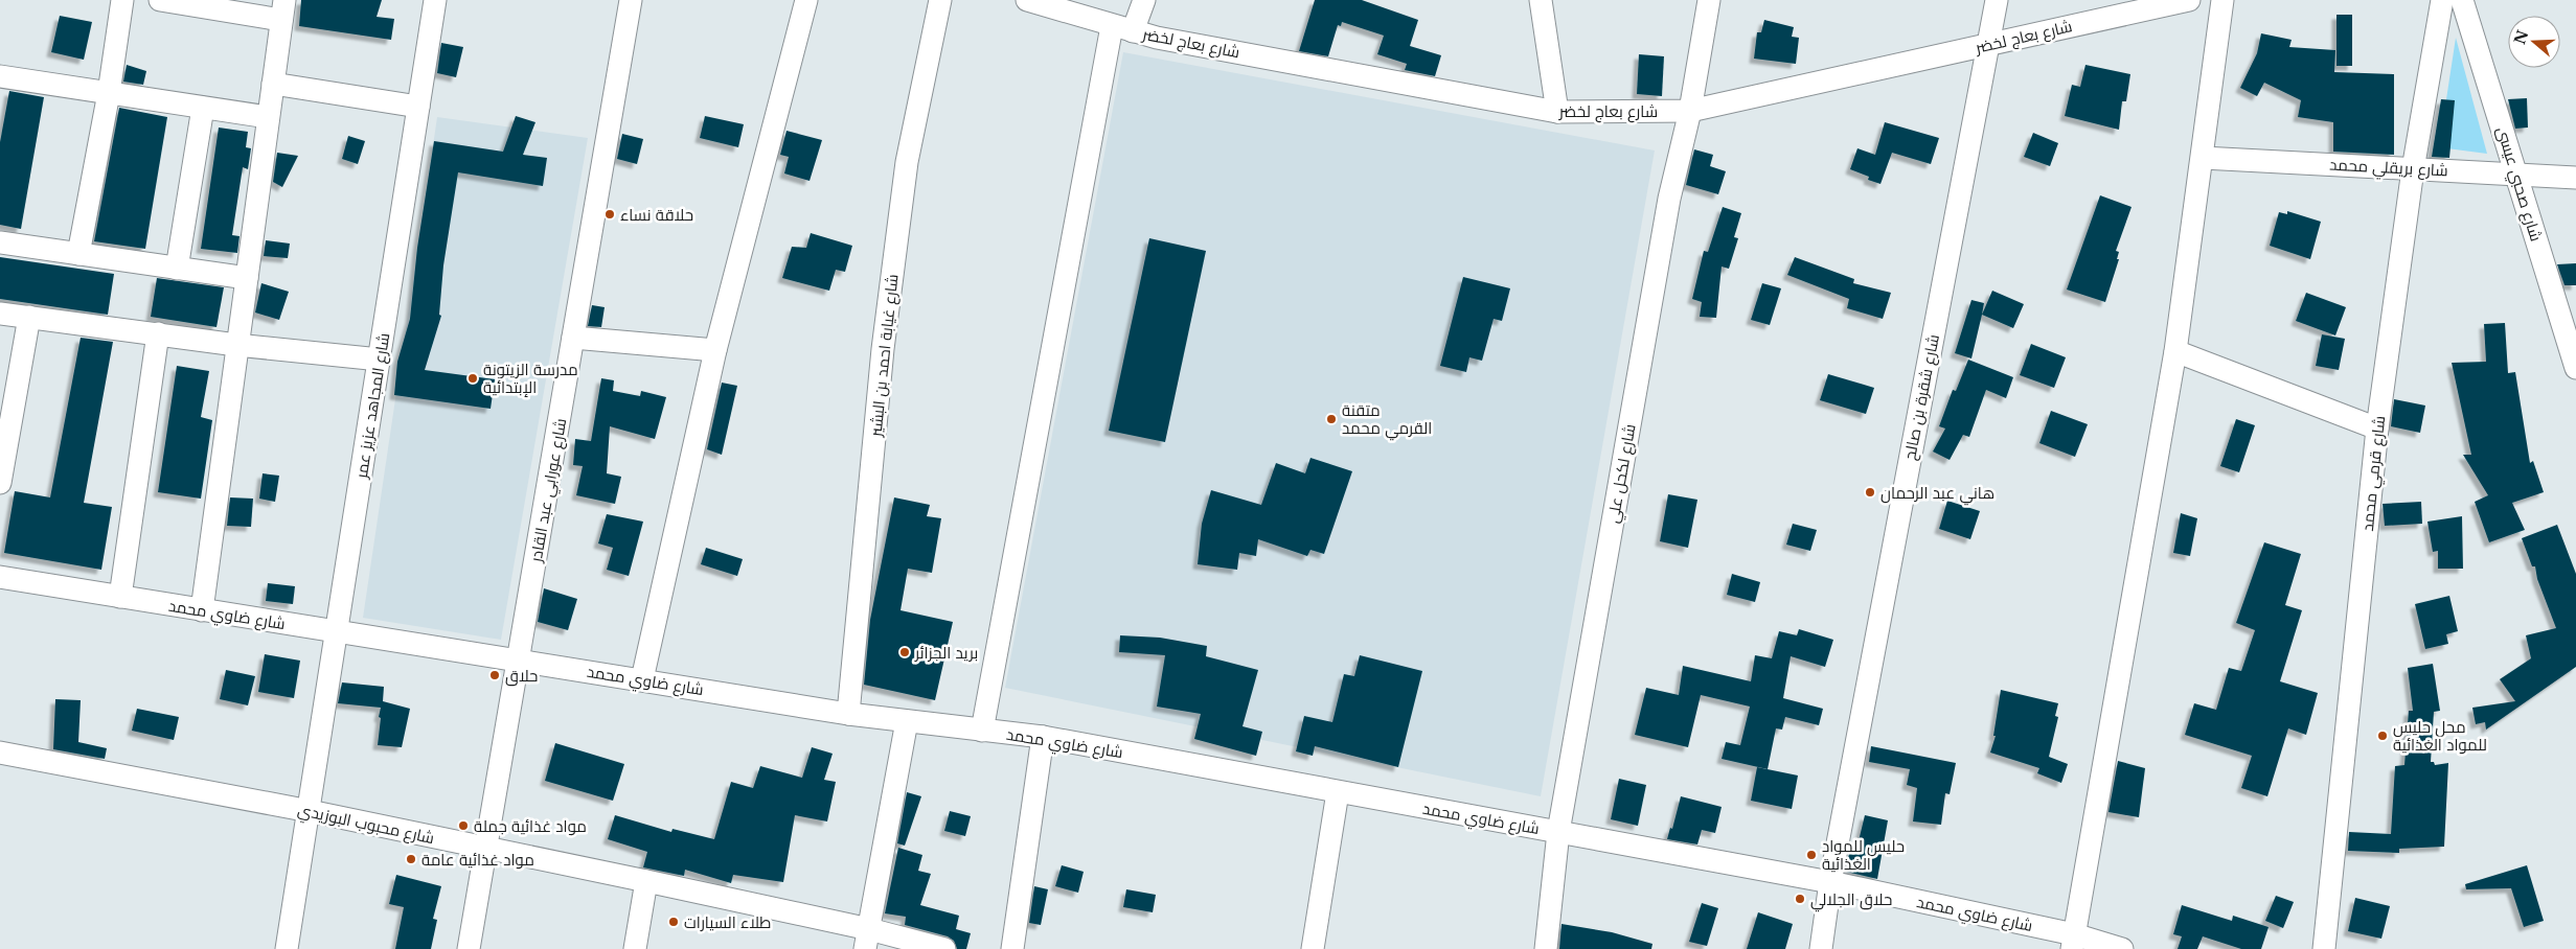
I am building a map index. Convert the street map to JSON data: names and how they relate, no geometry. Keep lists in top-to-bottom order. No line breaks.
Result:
{"streets":{"street":["شارع بعاج لخضر","شارع بريقلي محمد","شارع صحبي عيسى","شارع غيابة احمد بن البشير","شارع شقرة بن صالح","شارع المجاهد عزيز عمر","شارع لكحل علي","شارع قرمي محمد","شارع عورابي عبد القادر","شارع ضاوي محمد","شارع محبوب البوزيدي"]},"crossings":[["شارع بعاج لخضر","شارع شقرة بن صالح"],["شارع بعاج لخضر","شارع لكحل علي"],["شارع بريقلي محمد","شارع صحبي عيسى"],["شارع بريقلي محمد","شارع قرمي محمد"],["شارع غيابة احمد بن البشير","شارع ضاوي محمد"],["شارع شقرة بن صالح","شارع ضاوي محمد"],["شارع المجاهد عزيز عمر","شارع ضاوي محمد"],["شارع المجاهد عزيز عمر","شارع محبوب البوزيدي"],["شارع لكحل علي","شارع ضاوي محمد"],["شارع عورابي عبد القادر","شارع ضاوي محمد"],["شارع عورابي عبد القادر","شارع محبوب البوزيدي"]],"places":["حلاقة نساء","مدرسة الزيتونة الإبتدائية","متقنة القرمي محمد","هاني عبد الرحمان","بريد الجزائر","حلاق","محل حليس للمواد الغذائية","مواد غذائية جملة","حليس للمواد الغذائية","مواد غذائية عامة","حلاق الجلالي","طلاء السيارات"],"north":"left"}
